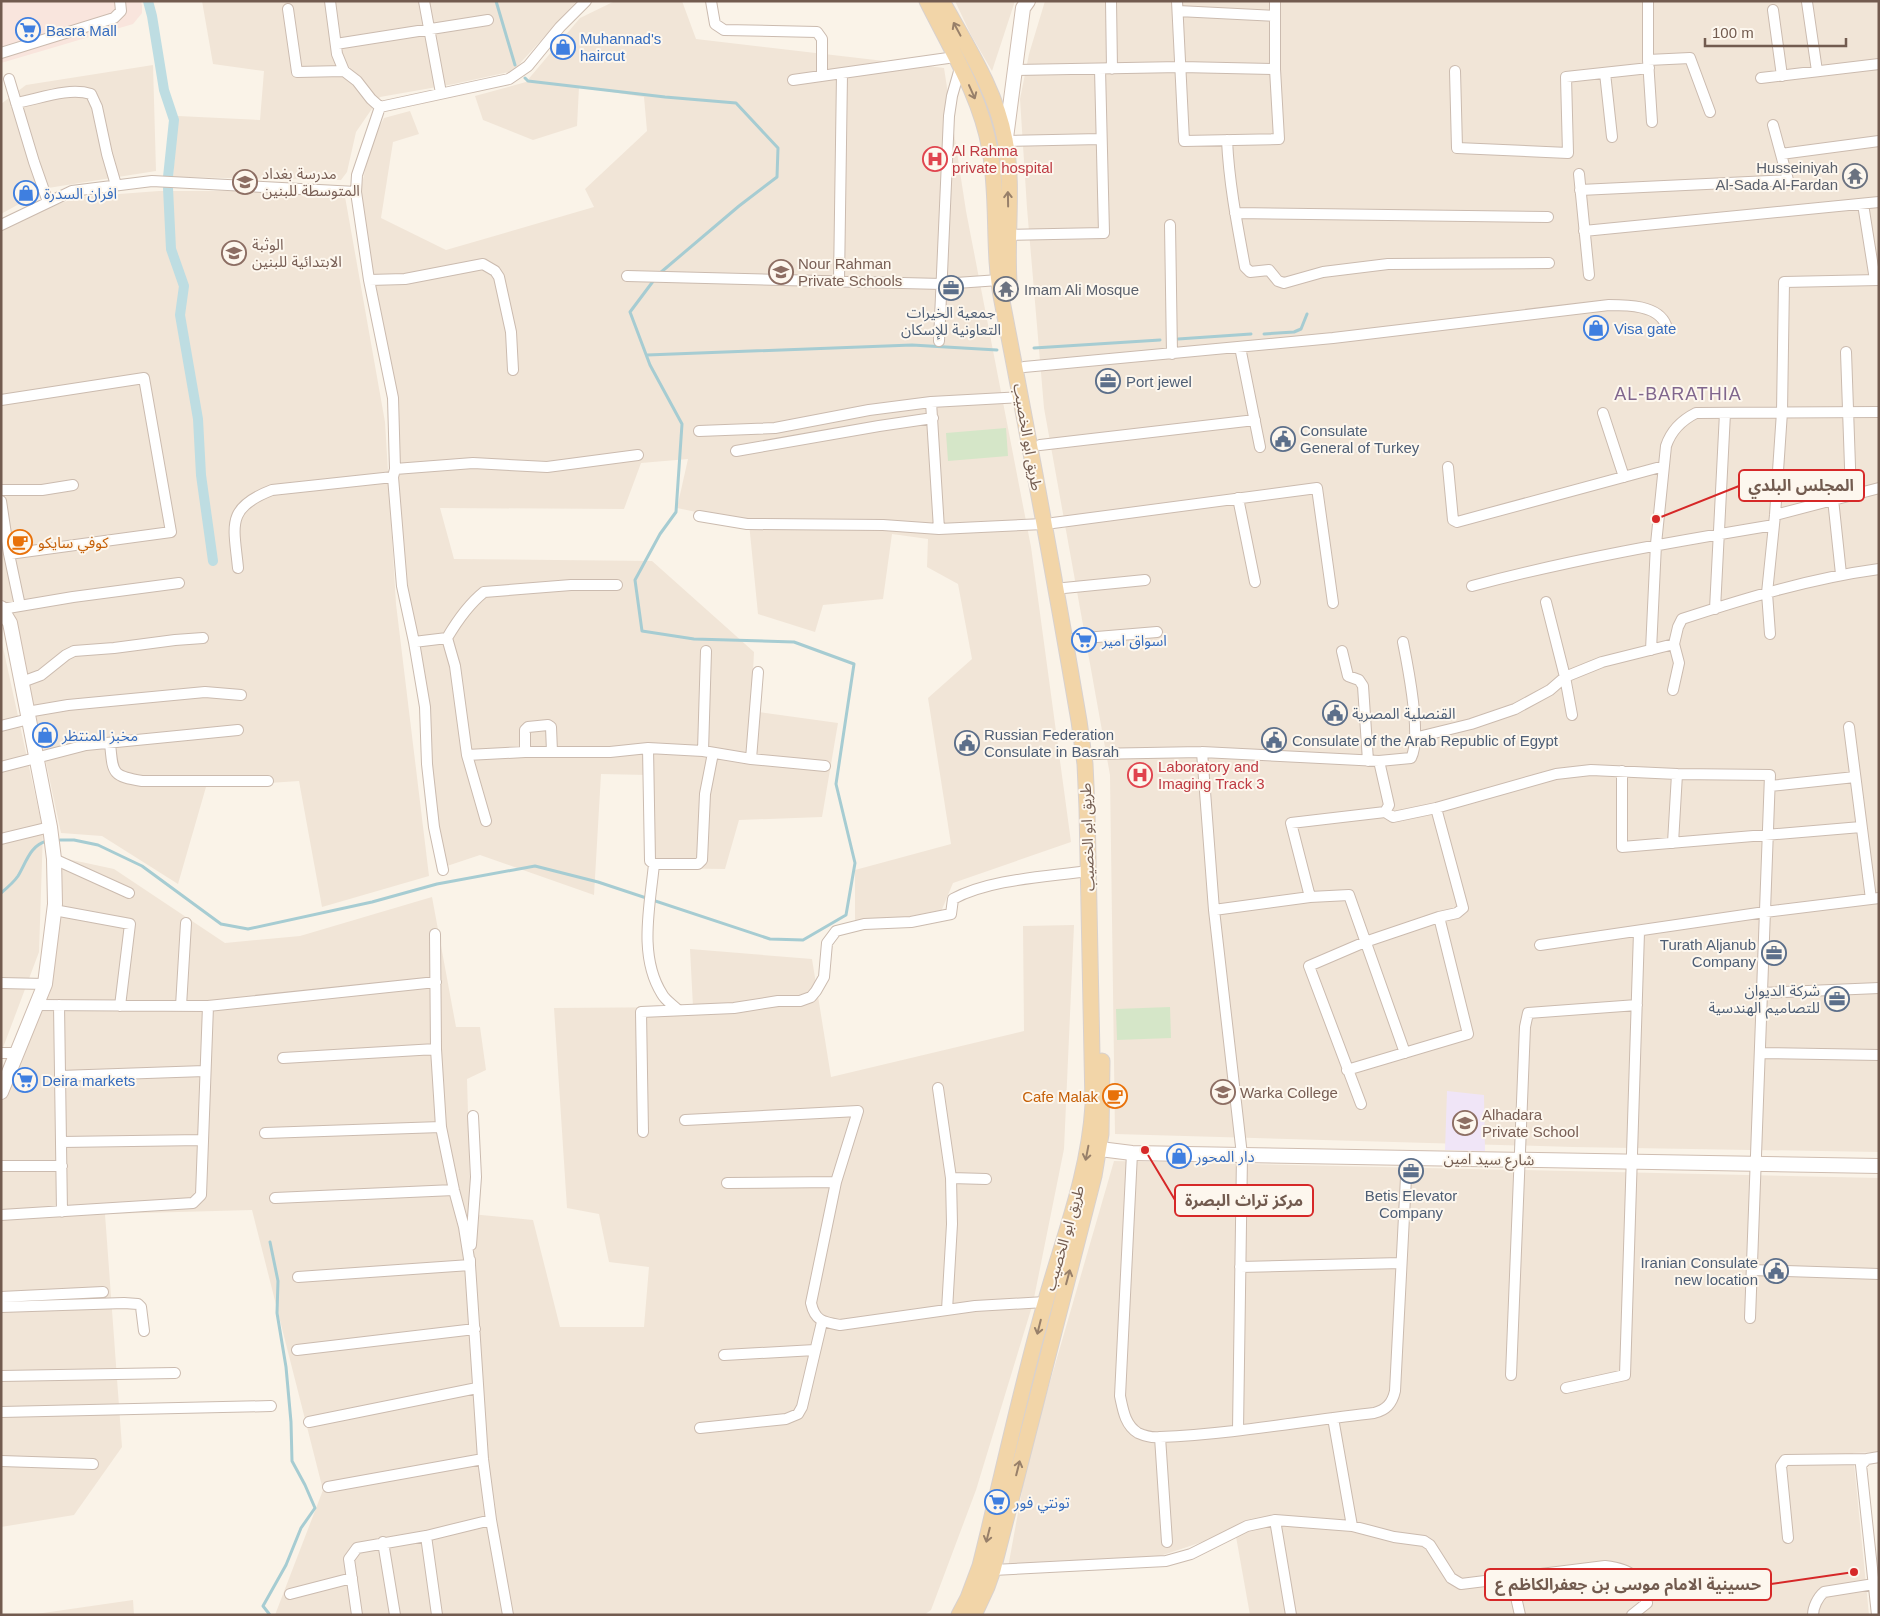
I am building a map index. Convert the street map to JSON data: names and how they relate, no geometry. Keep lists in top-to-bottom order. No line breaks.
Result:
{"streets":{"main road":["طريق ابو الخصيب"],"street":["شارع سيد امين"]},"crossings":[["طريق ابو الخصيب","شارع سيد امين"]],"districts":["AL-BARATHIA"],"places":{"supermarket":["Basra Mall","اسواق امير","Deira markets","تونتي فور"],"shop":["Muhannad's haircut","افران السدرة","Visa gate","مخبز المنتظر","دار المحور"],"hospital":["Al Rahma private hospital","Laboratory and Imaging Track 3"],"temple":["Husseiniyah Al-Sada Al-Fardan","Imam Ali Mosque"],"school or university":["مدرسة بغداد المتوسطة للبنين","الوثبة الابتدائية للبنين","Nour Rahman Private Schools","Warka College","Alhadara Private School"],"office":["جمعية الخيرات التعاونية للإسكان","Port jewel","Turath Aljanub Company","شركة الديوان للتصاميم الهندسية","Betis Elevator Company"],"public building":["Consulate General of Turkey","القنصلية المصرية","Consulate of the Arab Republic of Egypt","Russian Federation Consulate in Basrah","Iranian Consulate new location"],"other":["المجلس البلدي","مركز تراث البصرة","حسينية الامام موسى بن جعفرالكاظم ع"],"cafe":["كوفي سايكو","Cafe Malak"]},"scale_bar":"100 m"}
